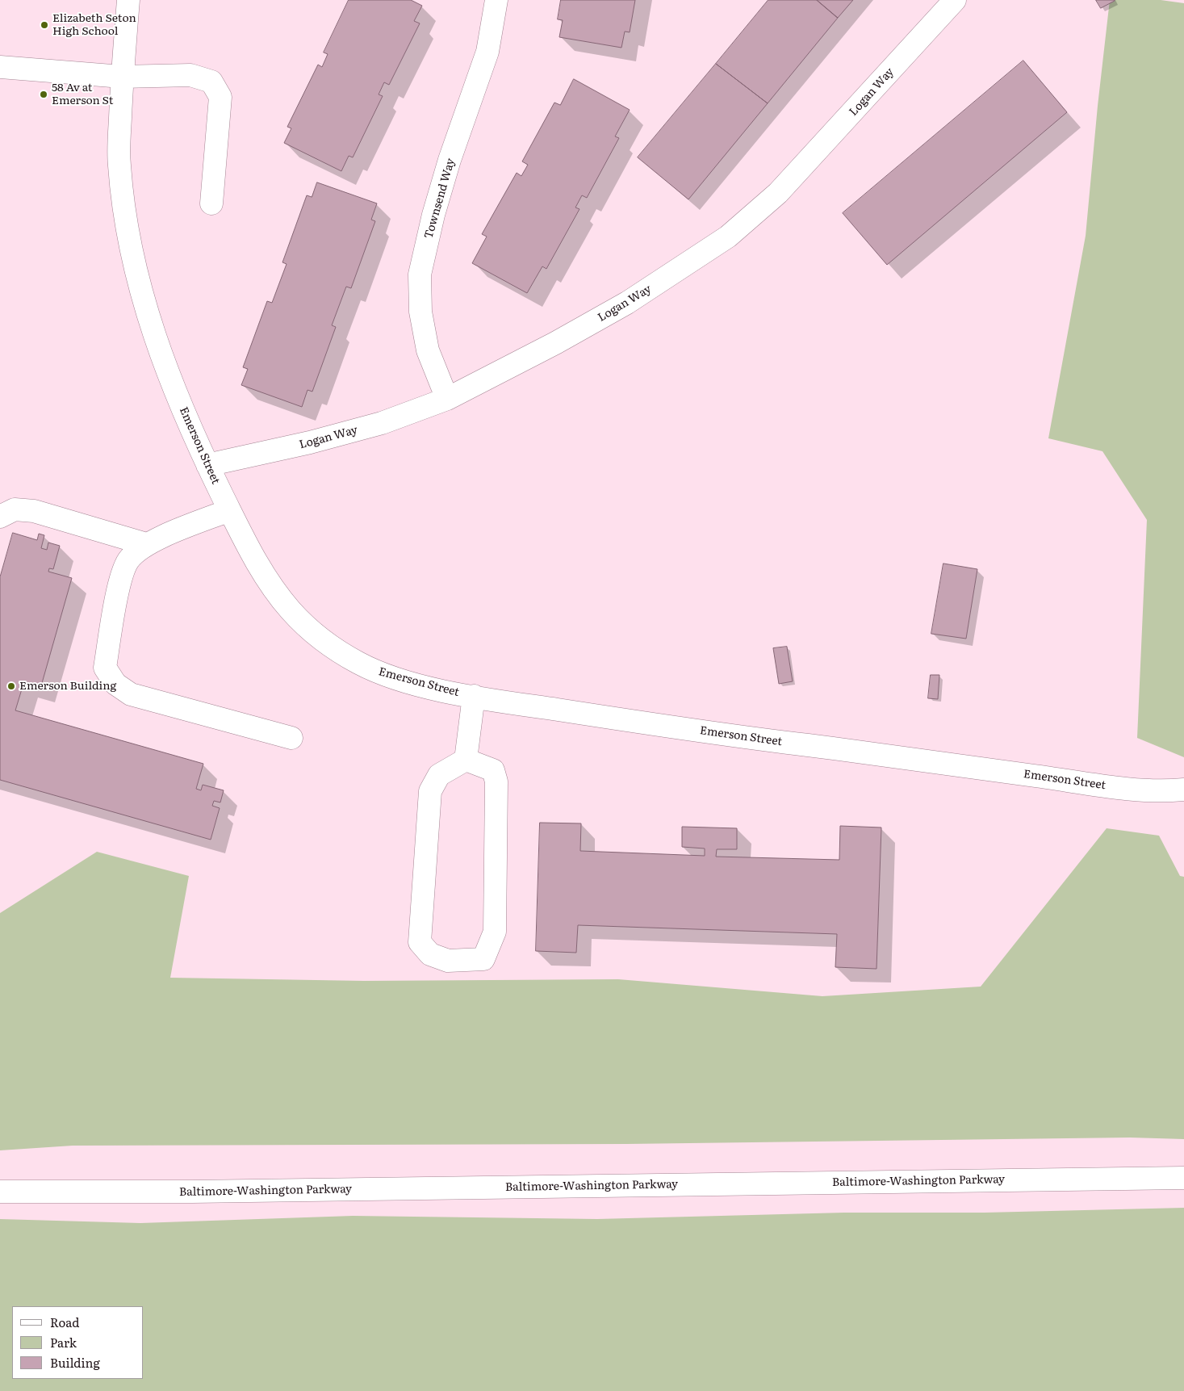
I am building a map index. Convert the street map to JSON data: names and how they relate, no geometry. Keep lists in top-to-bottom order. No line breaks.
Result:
{"streets":{"main road":["Logan Way","Townsend Way","Emerson Street","Baltimore-Washington Parkway"]},"crossings":[["Logan Way","Townsend Way"],["Logan Way","Emerson Street"]],"places":["Elizabeth Seton High School","58 Av at Emerson St","Emerson Building"],"legend":["Road","Park","Building"]}
